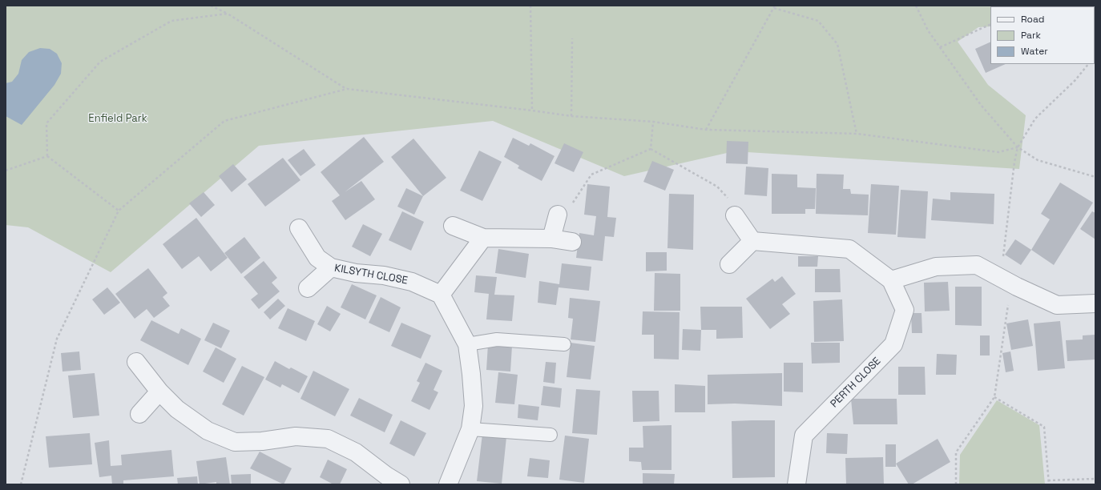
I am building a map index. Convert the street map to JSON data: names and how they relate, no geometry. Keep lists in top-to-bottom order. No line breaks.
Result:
{"streets":{"street":["KILSYTH CLOSE","PERTH CLOSE"]},"parks":["Enfield Park"],"legend":["Road","Park","Water"]}
